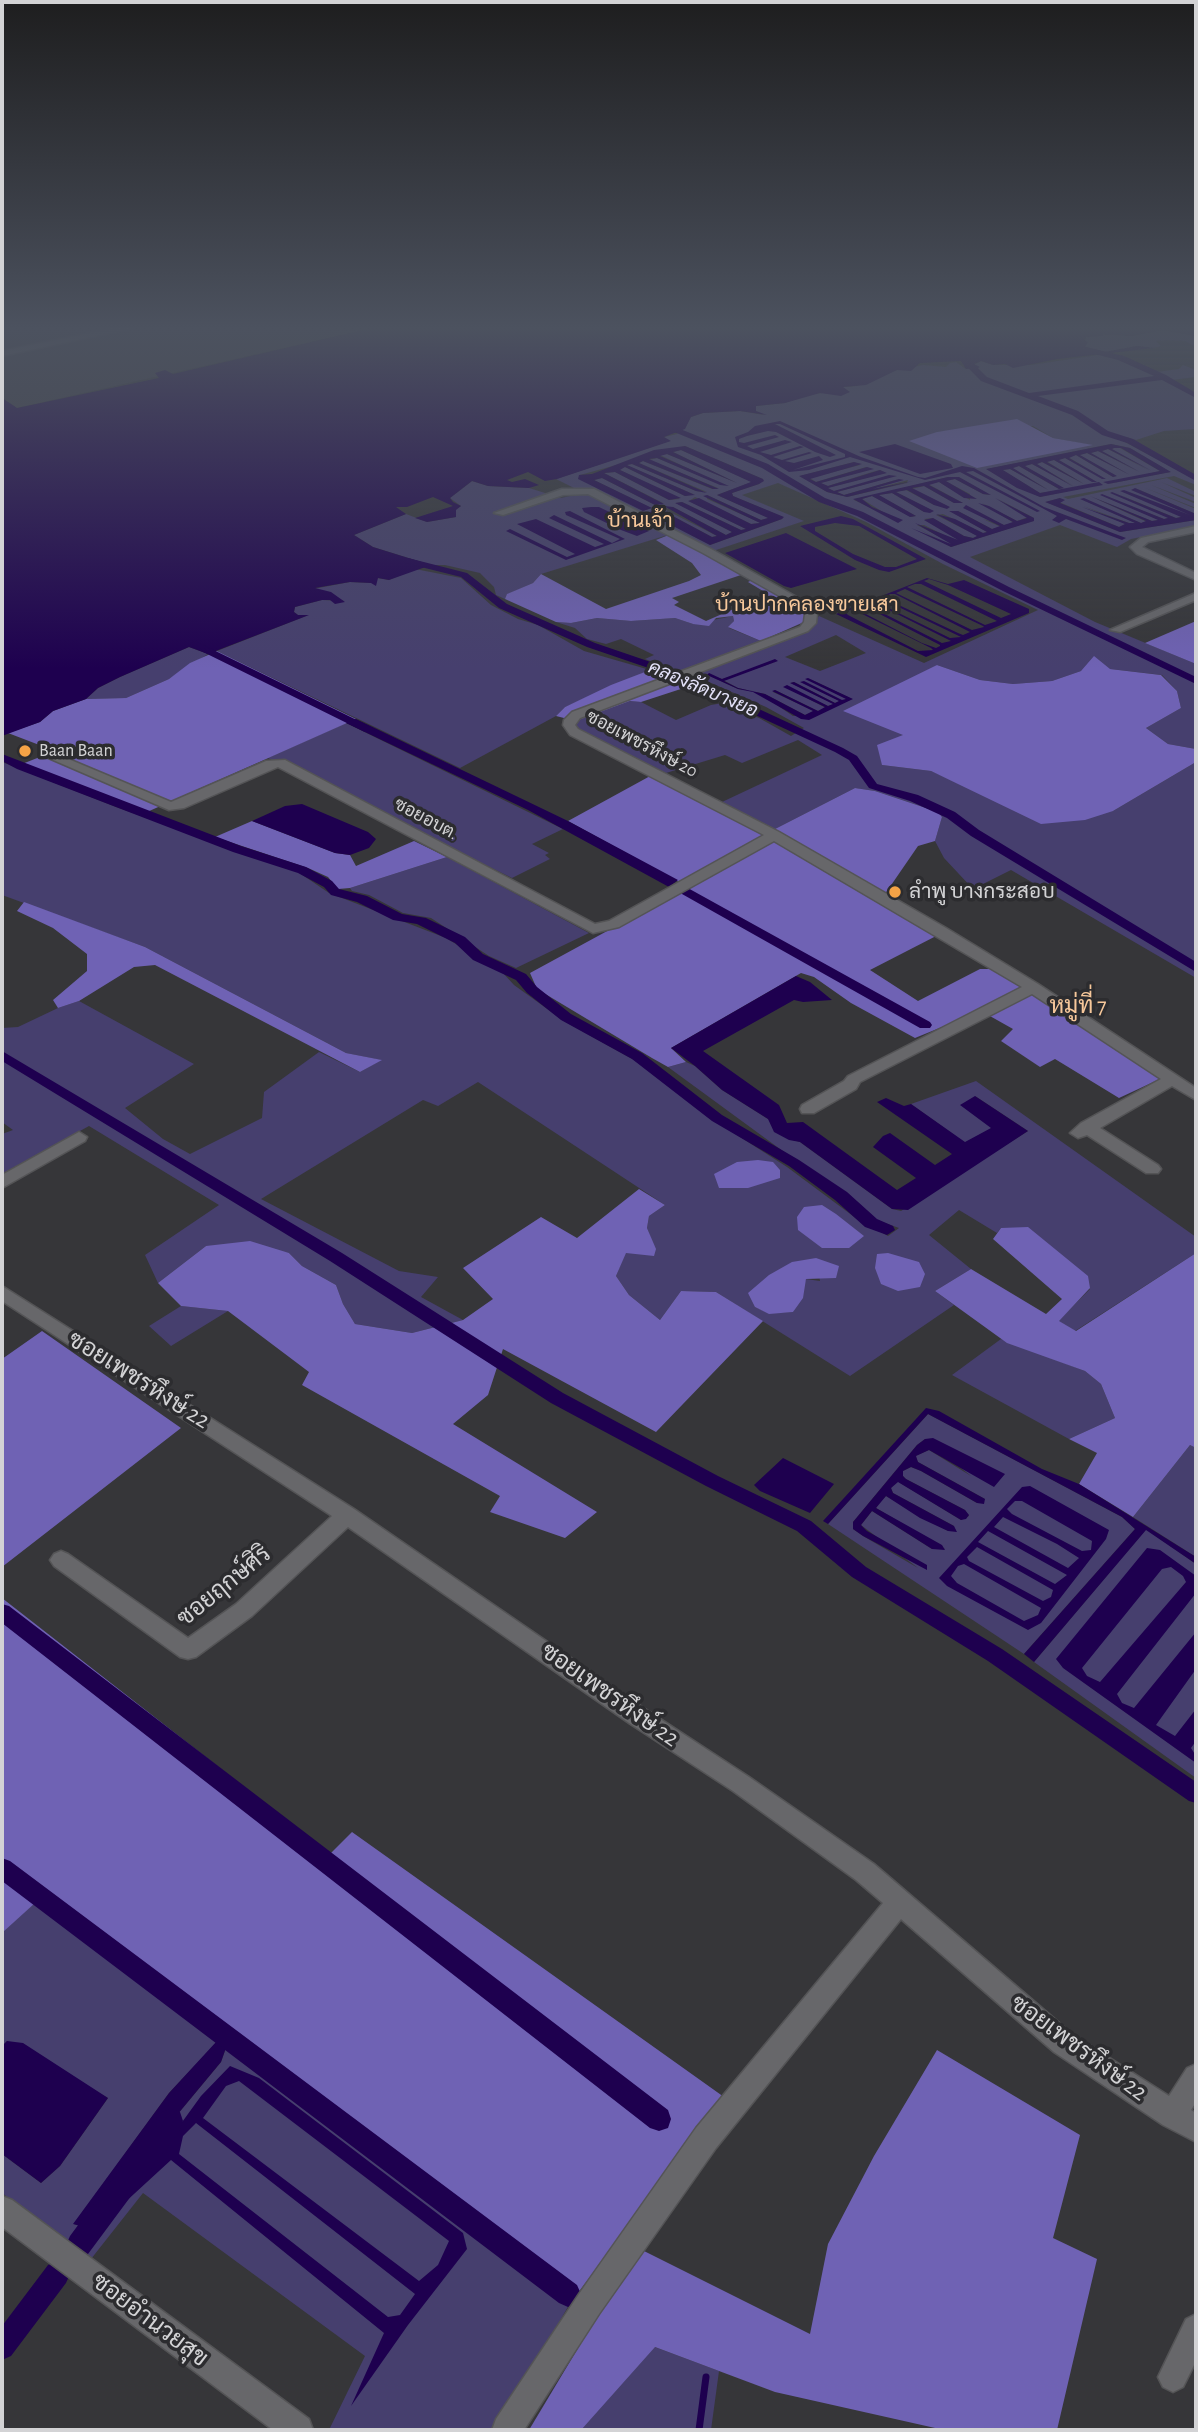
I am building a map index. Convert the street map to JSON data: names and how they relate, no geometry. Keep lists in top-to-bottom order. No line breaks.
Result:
{"streets":{"street":["ซอยเพชรหึงษ์ 20","ซอยอบต.","ซอยเพชรหึงษ์ 22","ซอยฤกษ์ศิริ","ซอยอำนวยสุข"]},"crossings":[["ซอยเพชรหึงษ์ 20","ซอยอบต."],["ซอยเพชรหึงษ์ 22","ซอยฤกษ์ศิริ"]],"districts":["บ้านเจ้า","บ้านปากคลองขายเสา","หมู่ที่ 7"],"water":["คลองลัดบางยอ"],"places":["Baan Baan","ลำพู บางกระสอบ"]}
